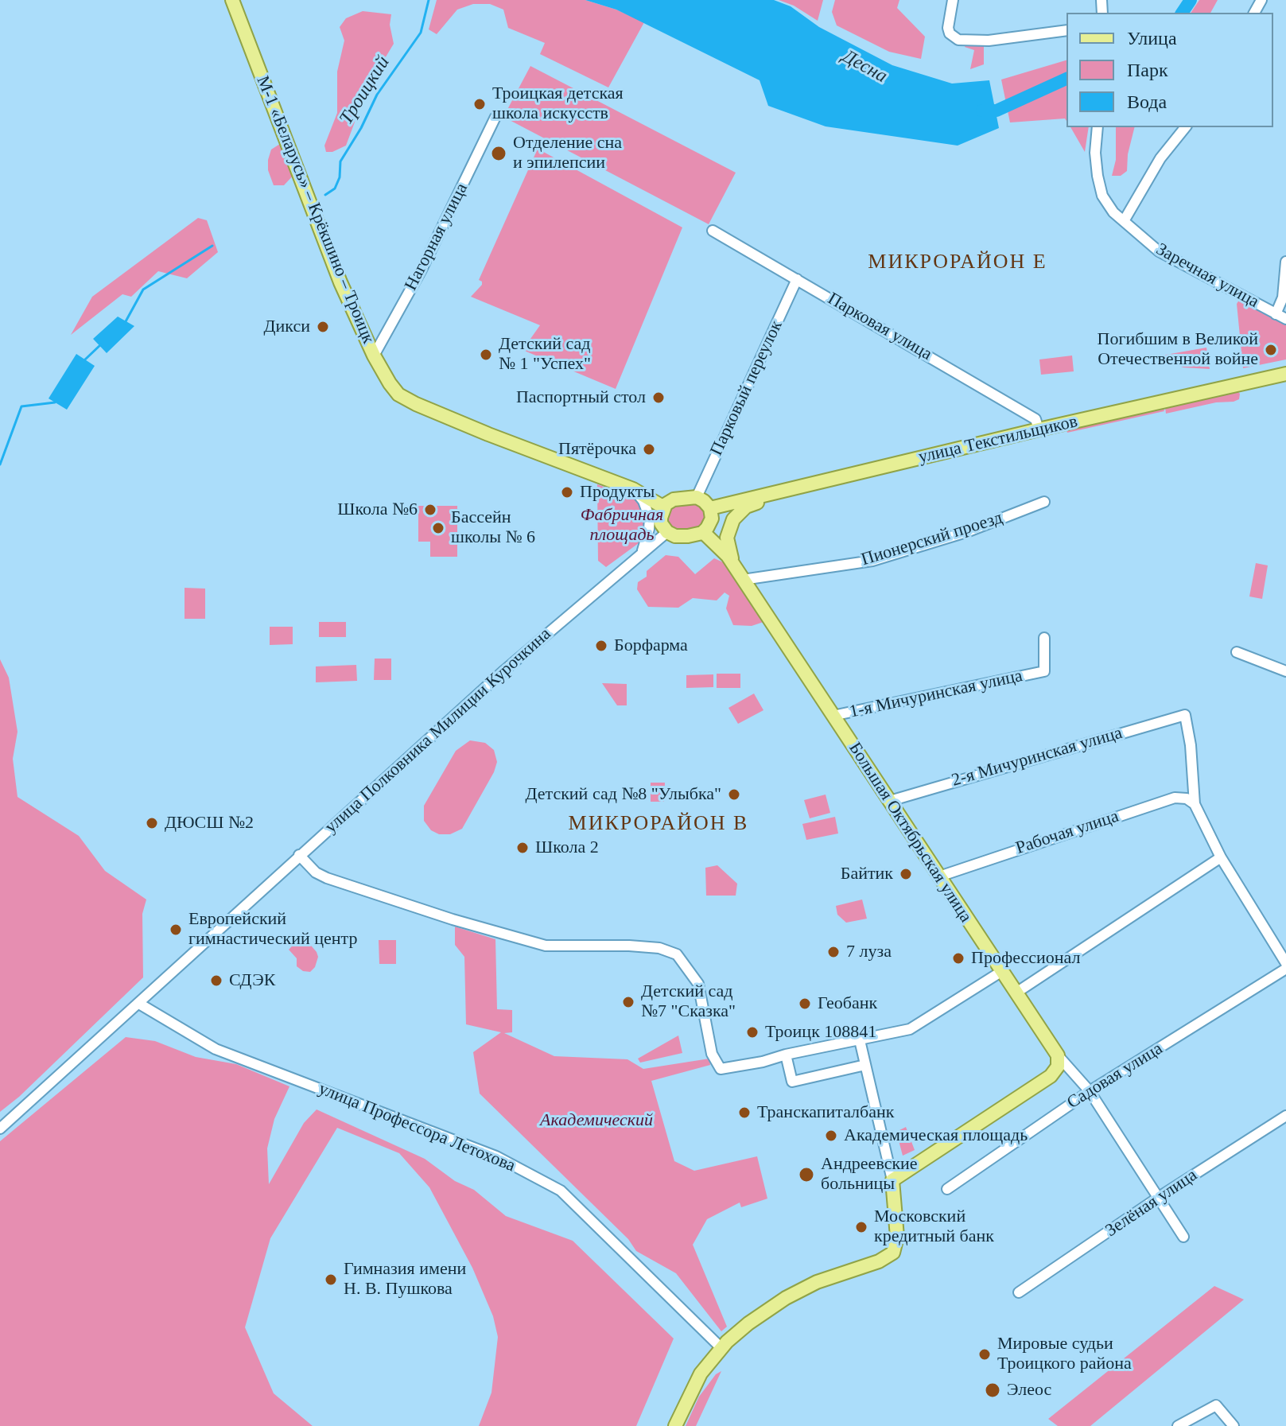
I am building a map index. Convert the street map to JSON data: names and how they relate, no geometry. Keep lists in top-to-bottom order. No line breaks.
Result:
{"streets":{"main road":["М-1 «Беларусь» – Крёкшино – Троицк","улица Текстильщиков","Большая Октябрьская улица"],"street":["Нагорная улица","Заречная улица","Парковая улица","Парковый переулок","Пионерский проезд","1-я Мичуринская улица","улица Полковника Милиции Курочкина","2-я Мичуринская улица","Рабочая улица","Садовая улица","улица Профессора Летохова","Зелёная улица"]},"crossings":[["М-1 «Беларусь» – Крёкшино – Троицк","Нагорная улица"],["М-1 «Беларусь» – Крёкшино – Троицк","Парковый переулок"],["М-1 «Беларусь» – Крёкшино – Троицк","улица Текстильщиков"],["М-1 «Беларусь» – Крёкшино – Троицк","улица Полковника Милиции Курочкина"],["М-1 «Беларусь» – Крёкшино – Троицк","Большая Октябрьская улица"],["Парковая улица","Парковый переулок"],["Парковая улица","улица Текстильщиков"],["Парковый переулок","улица Текстильщиков"],["Парковый переулок","улица Полковника Милиции Курочкина"],["Парковый переулок","Большая Октябрьская улица"],["улица Текстильщиков","улица Полковника Милиции Курочкина"],["улица Текстильщиков","Большая Октябрьская улица"],["Пионерский проезд","Большая Октябрьская улица"],["1-я Мичуринская улица","Большая Октябрьская улица"],["улица Полковника Милиции Курочкина","Большая Октябрьская улица"],["улица Полковника Милиции Курочкина","улица Профессора Летохова"],["2-я Мичуринская улица","Большая Октябрьская улица"],["2-я Мичуринская улица","Рабочая улица"],["Большая Октябрьская улица","Рабочая улица"]],"districts":["МИКРОРАЙОН Е","МИКРОРАЙОН В"],"water":["Десна","Троицкий"],"parks":["Фабричная площадь","Академический"],"places":["Троицкая детская школа искусств","Отделение сна и эпилепсии","Дикси","Погибшим в Великой Отечественной войне","Детский сад № 1 \"Успех\"","Паспортный стол","Пятёрочка","Продукты","Школа №6","Бассейн школы № 6","Борфарма","Детский сад №8 \"Улыбка\"","ДЮСШ №2","Школа 2","Байтик","Европейский гимнастический центр","7 луза","Профессионал","СДЭК","Детский сад №7 \"Сказка\"","Геобанк","Троицк 108841","Транскапиталбанк","Академическая площадь","Андреевские больницы","Московский кредитный банк","Гимназия имени Н. В. Пушкова","Мировые судьи Троицкого района","Элеос"],"legend":["Улица","Парк","Вода"]}
